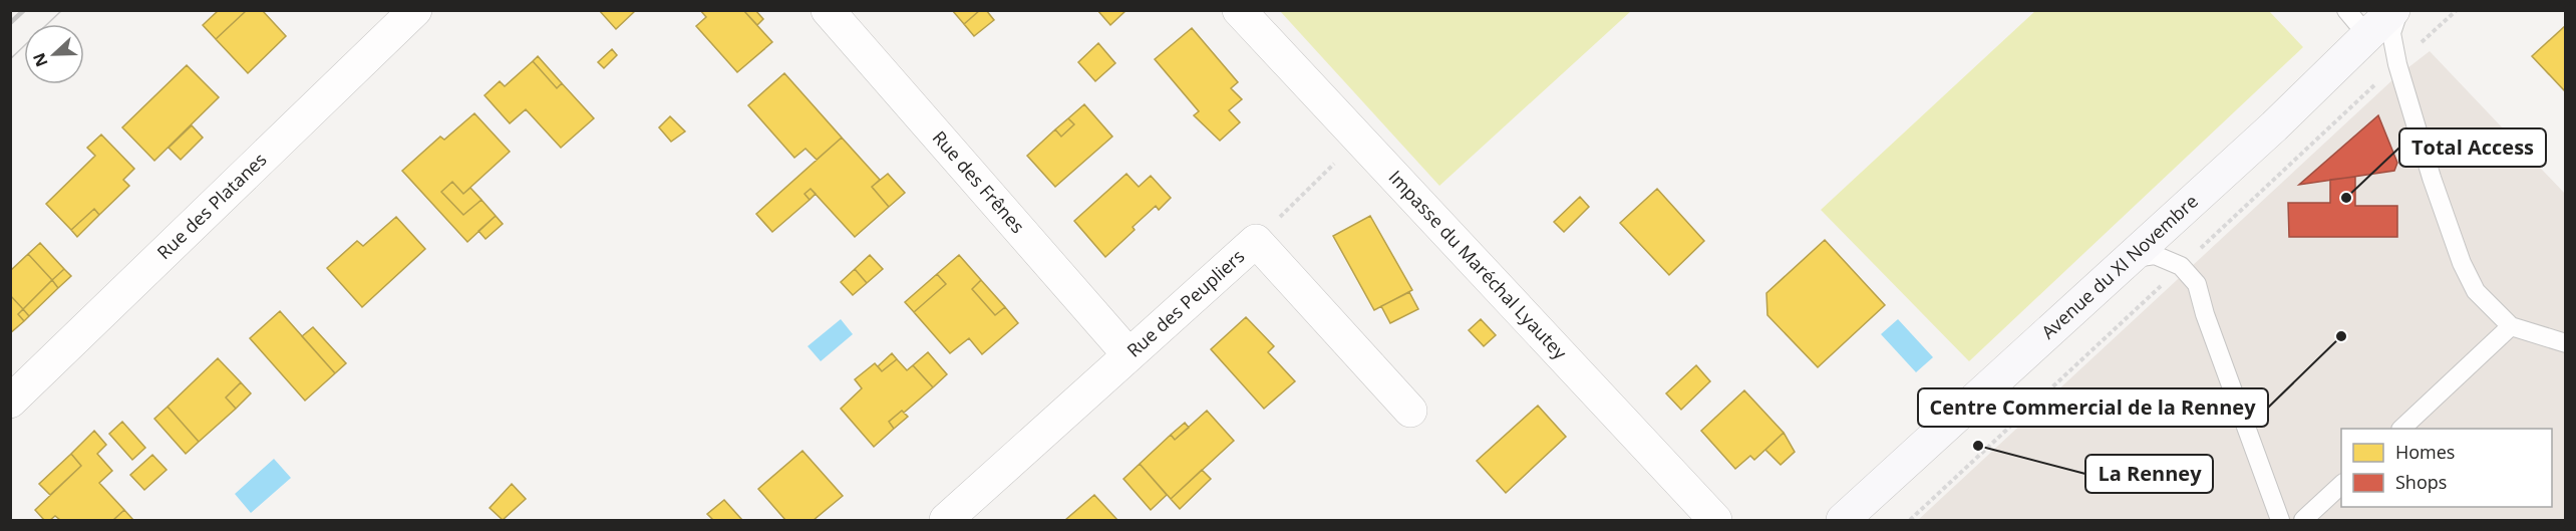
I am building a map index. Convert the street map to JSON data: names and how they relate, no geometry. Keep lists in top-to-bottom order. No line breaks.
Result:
{"streets":{"main road":["Avenue du XI Novembre"],"street":["Rue des Frênes","Rue des Platanes","Impasse du Maréchal Lyautey","Rue des Peupliers"]},"crossings":[["Rue des Frênes","Rue des Peupliers"]],"places":["Total Access","Centre Commercial de la Renney","La Renney"],"legend":["Homes","Shops"],"north":"left"}
